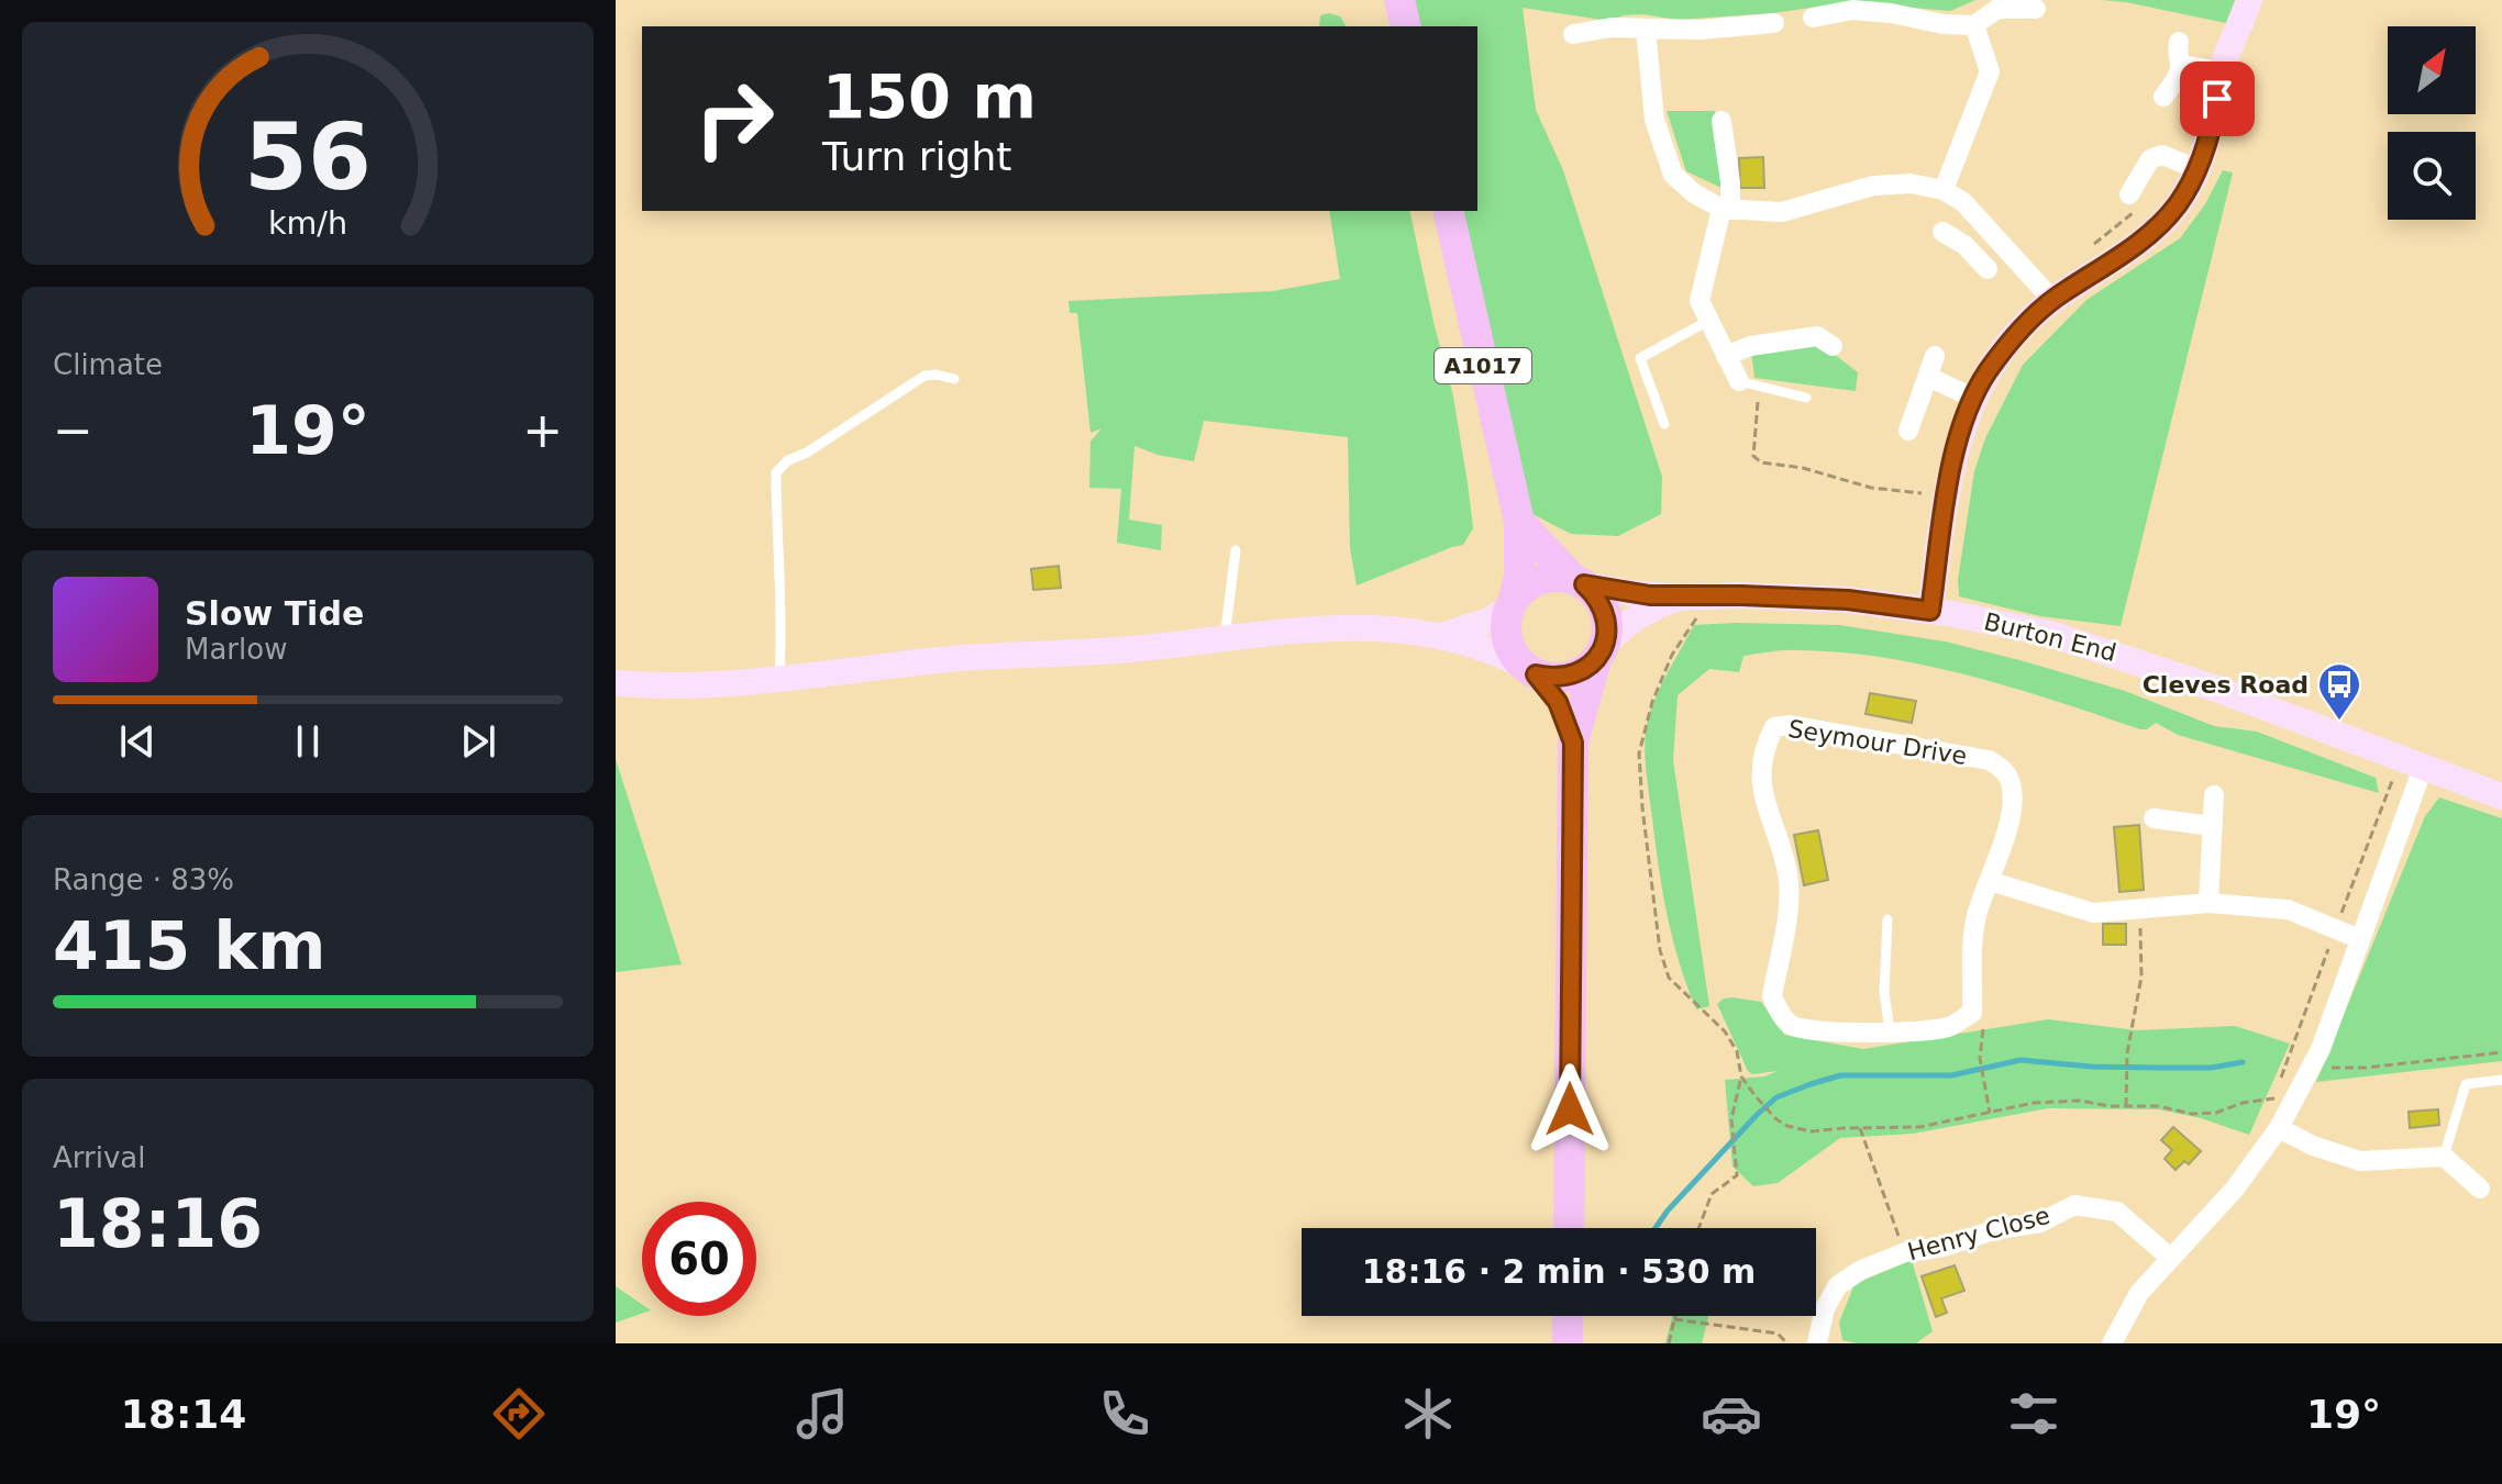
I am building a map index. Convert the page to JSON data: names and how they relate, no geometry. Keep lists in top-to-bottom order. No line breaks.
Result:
{"streets":{"main road":["A1017"],"street":["Burton End","Seymour Drive","Henry Close"]},"crossings":[["A1017","Burton End"]],"places":{"bus stop":["Cleves Road"]},"north":"top right","page":{"turn":["150 m","Turn right"],"tile":["Climate",["Range · 83%","415 km"],["Arrival","18:16"]],"heat":["−","19°","+"],"song":["Slow Tide","Marlow"],"limit":"60","trip":"18:16 · 2 min · 530 m","tabs":["18:14","19°"],"gauge":["56","km/h"]}}
